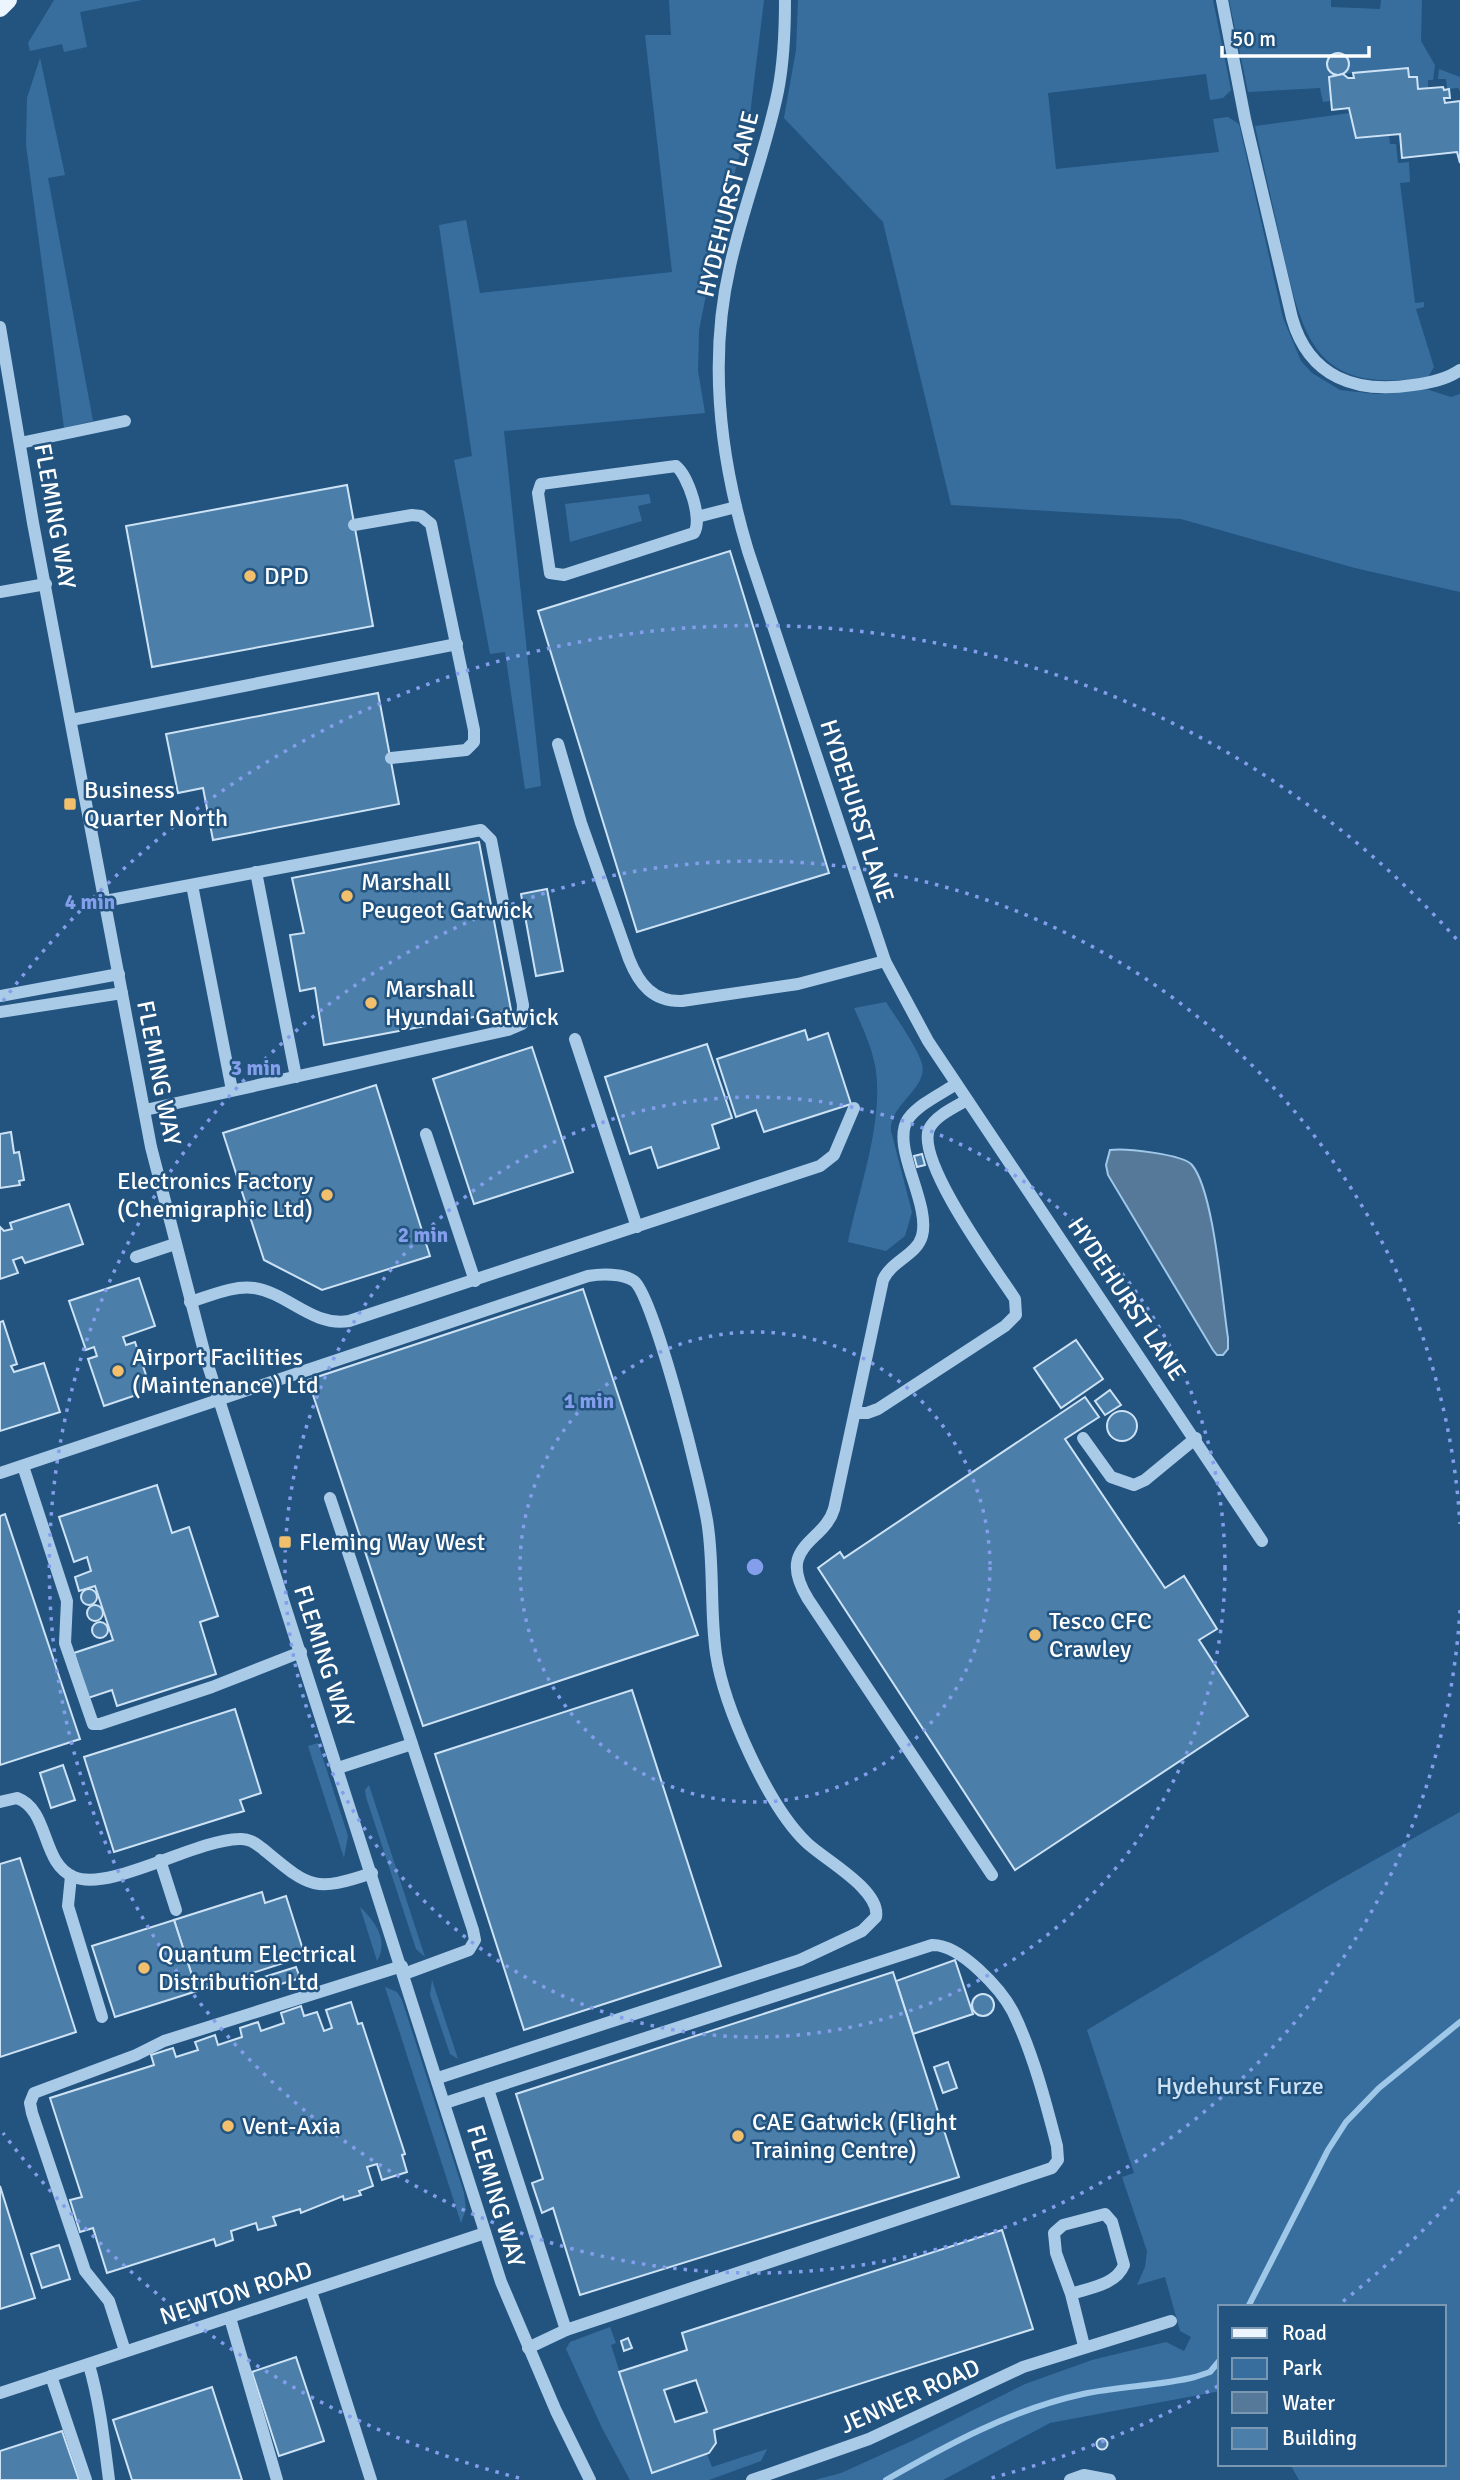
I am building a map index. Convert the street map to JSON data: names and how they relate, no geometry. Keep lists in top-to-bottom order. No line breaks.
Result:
{"streets":{"street":["HYDEHURST LANE","FLEMING WAY","NEWTON ROAD","JENNER ROAD"]},"crossings":[["FLEMING WAY","NEWTON ROAD"]],"parks":["Hydehurst Furze"],"places":{"other":["DPD","Marshall Peugeot Gatwick","Marshall Hyundai Gatwick","Electronics Factory (Chemigraphic Ltd)","Airport Facilities (Maintenance) Ltd","Tesco CFC Crawley","Quantum Electrical Distribution Ltd","Vent-Axia","CAE Gatwick (Flight Training Centre)"],"transit":["Business Quarter North","Fleming Way West"]},"legend":["Road","Park","Water","Building"],"scale_bar":"50 m","rings":["4 min","3 min","2 min","1 min"]}
